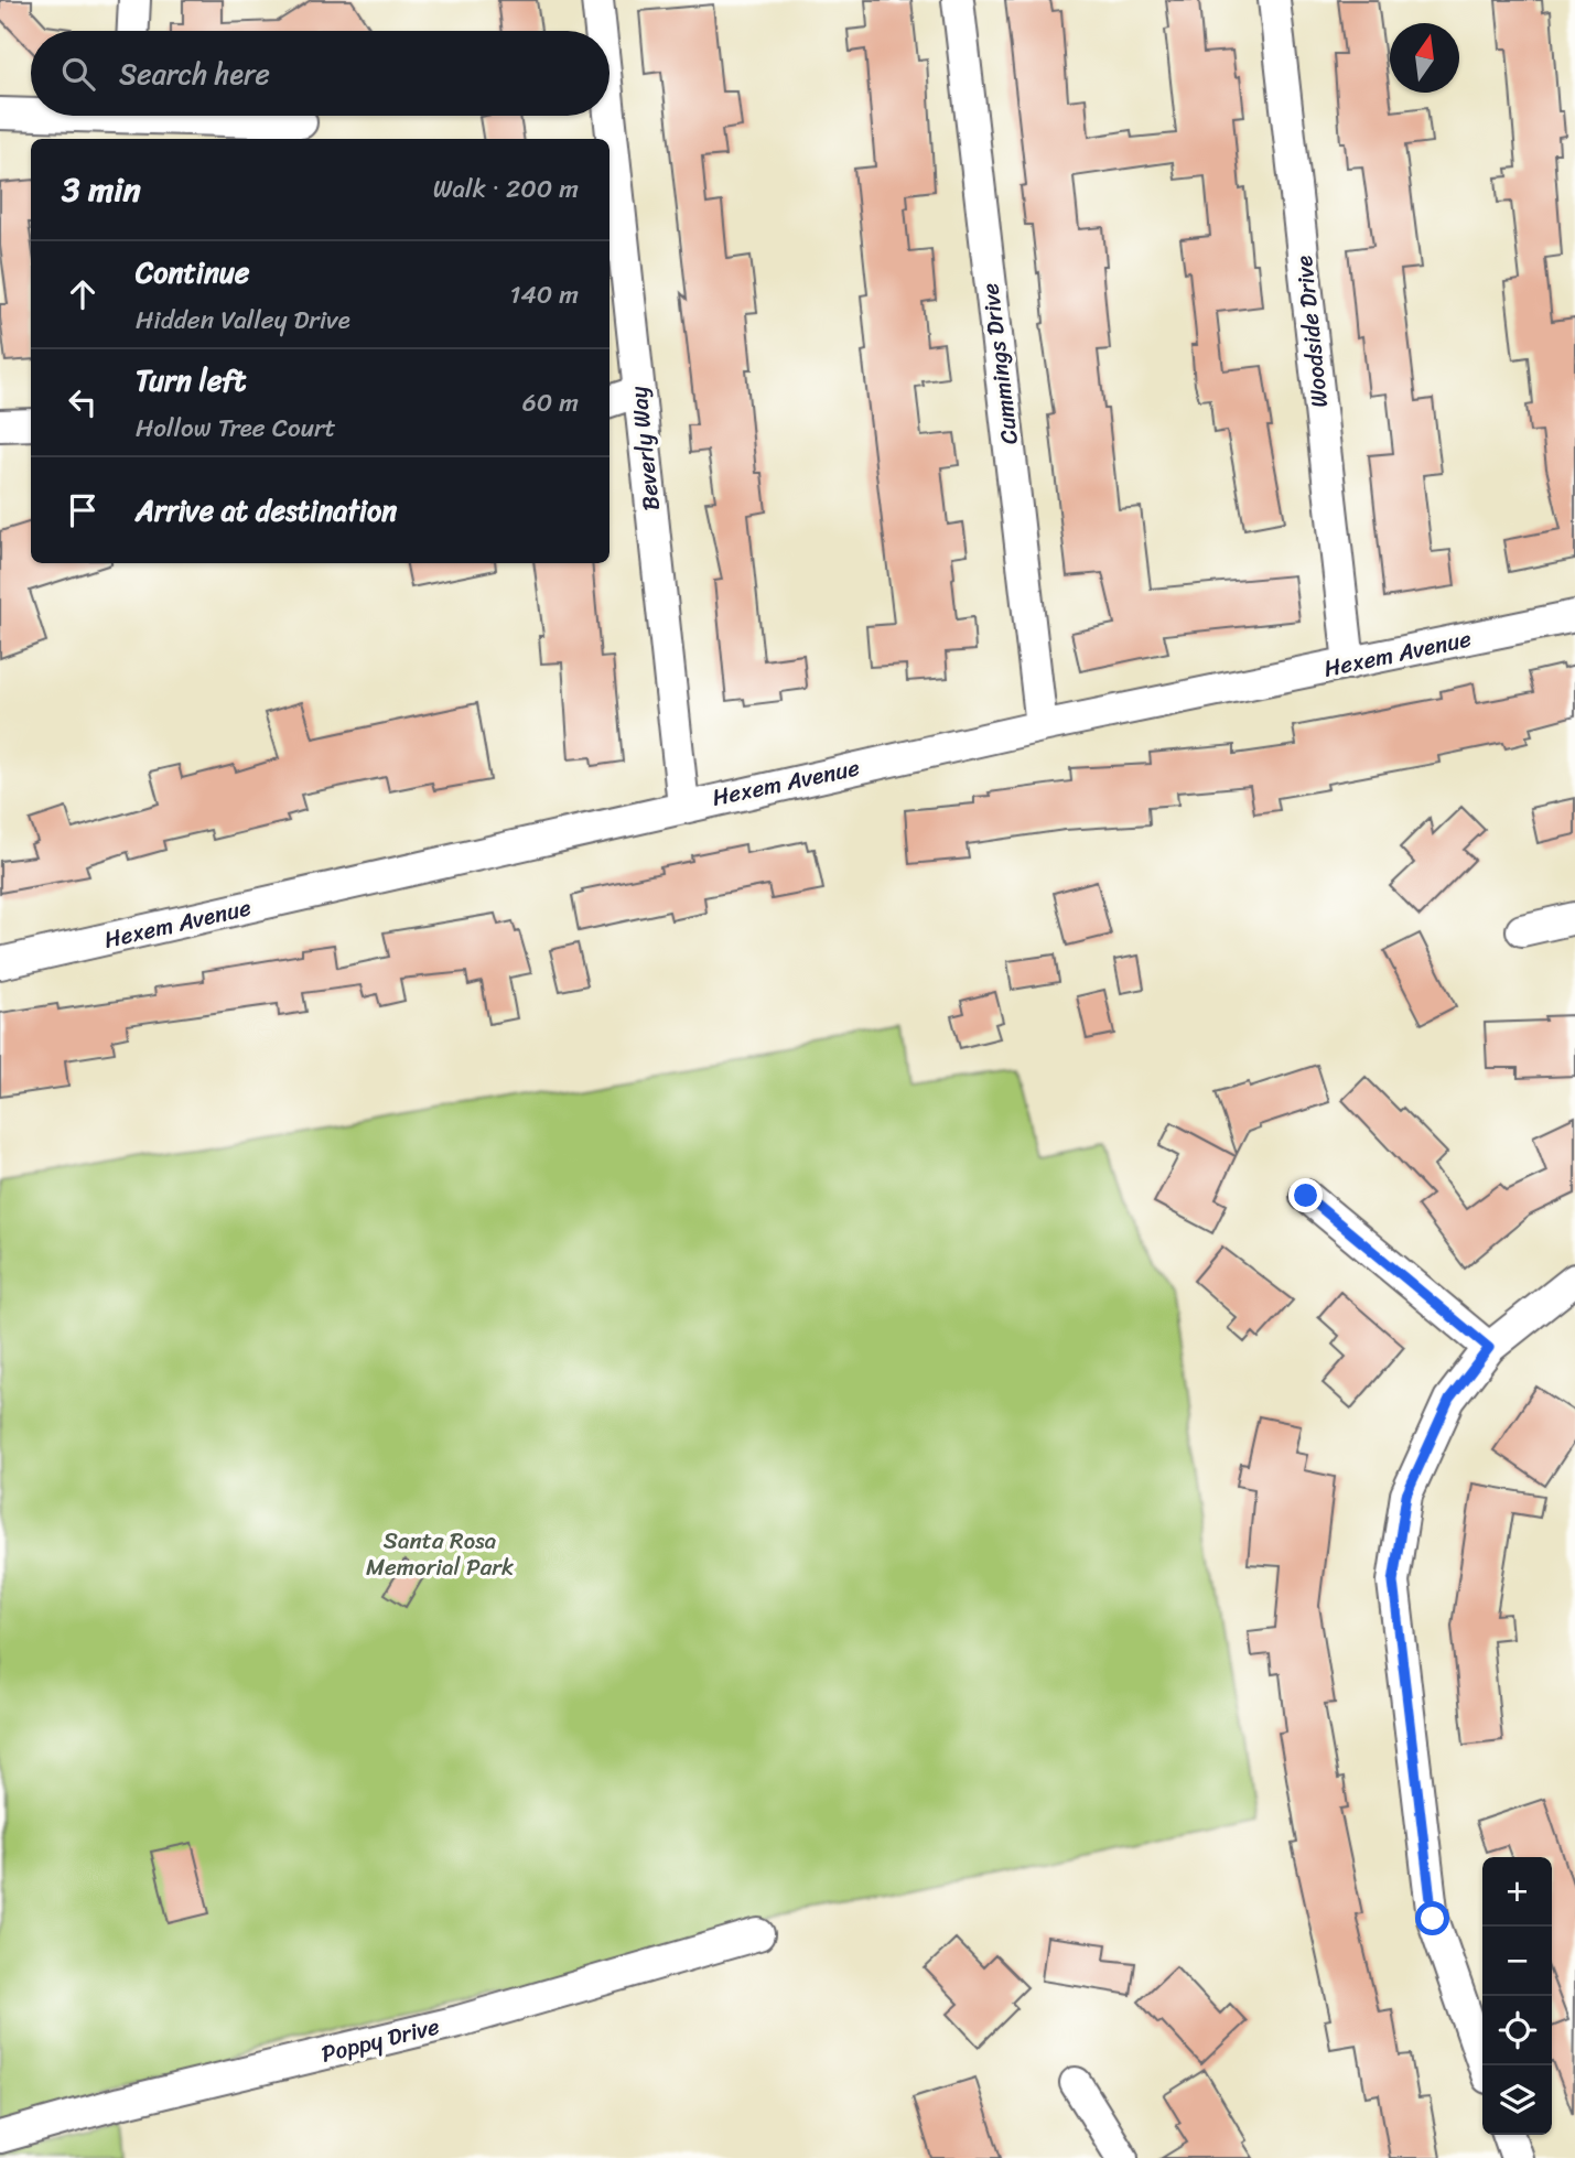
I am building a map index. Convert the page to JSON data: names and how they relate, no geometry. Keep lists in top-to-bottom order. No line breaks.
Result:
{"streets":{"street":["Woodside Drive","Cummings Drive","Beverly Way","Hexem Avenue","Poppy Drive"]},"crossings":[["Woodside Drive","Hexem Avenue"],["Cummings Drive","Hexem Avenue"],["Beverly Way","Hexem Avenue"]],"parks":["Santa Rosa Memorial Park"],"north":"top","page":{"search":"Search here","heading":["3 min","Walk · 200 m"],"list":[["Continue","Hidden Valley Drive","140 m"],["Turn left","Hollow Tree Court","60 m"],"Arrive at destination"],"map_buttons":["+","−"]}}
